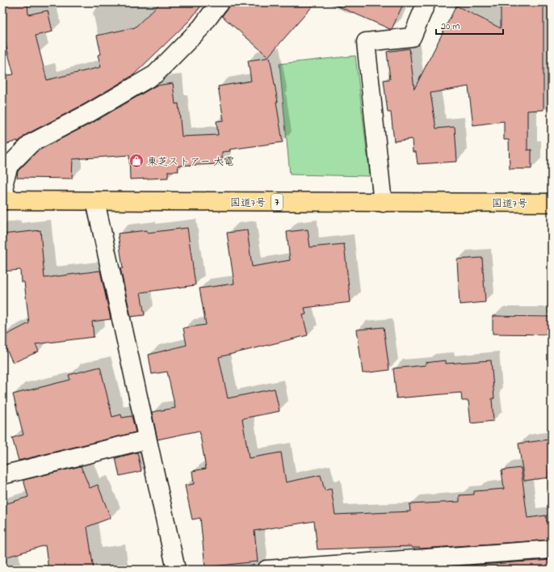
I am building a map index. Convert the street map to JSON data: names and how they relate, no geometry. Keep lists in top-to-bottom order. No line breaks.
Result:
{"streets":{"highway":["国道7号","7"]},"places":{"shop":["東芝ストアー 大電"]},"scale_bar":"20 m"}
